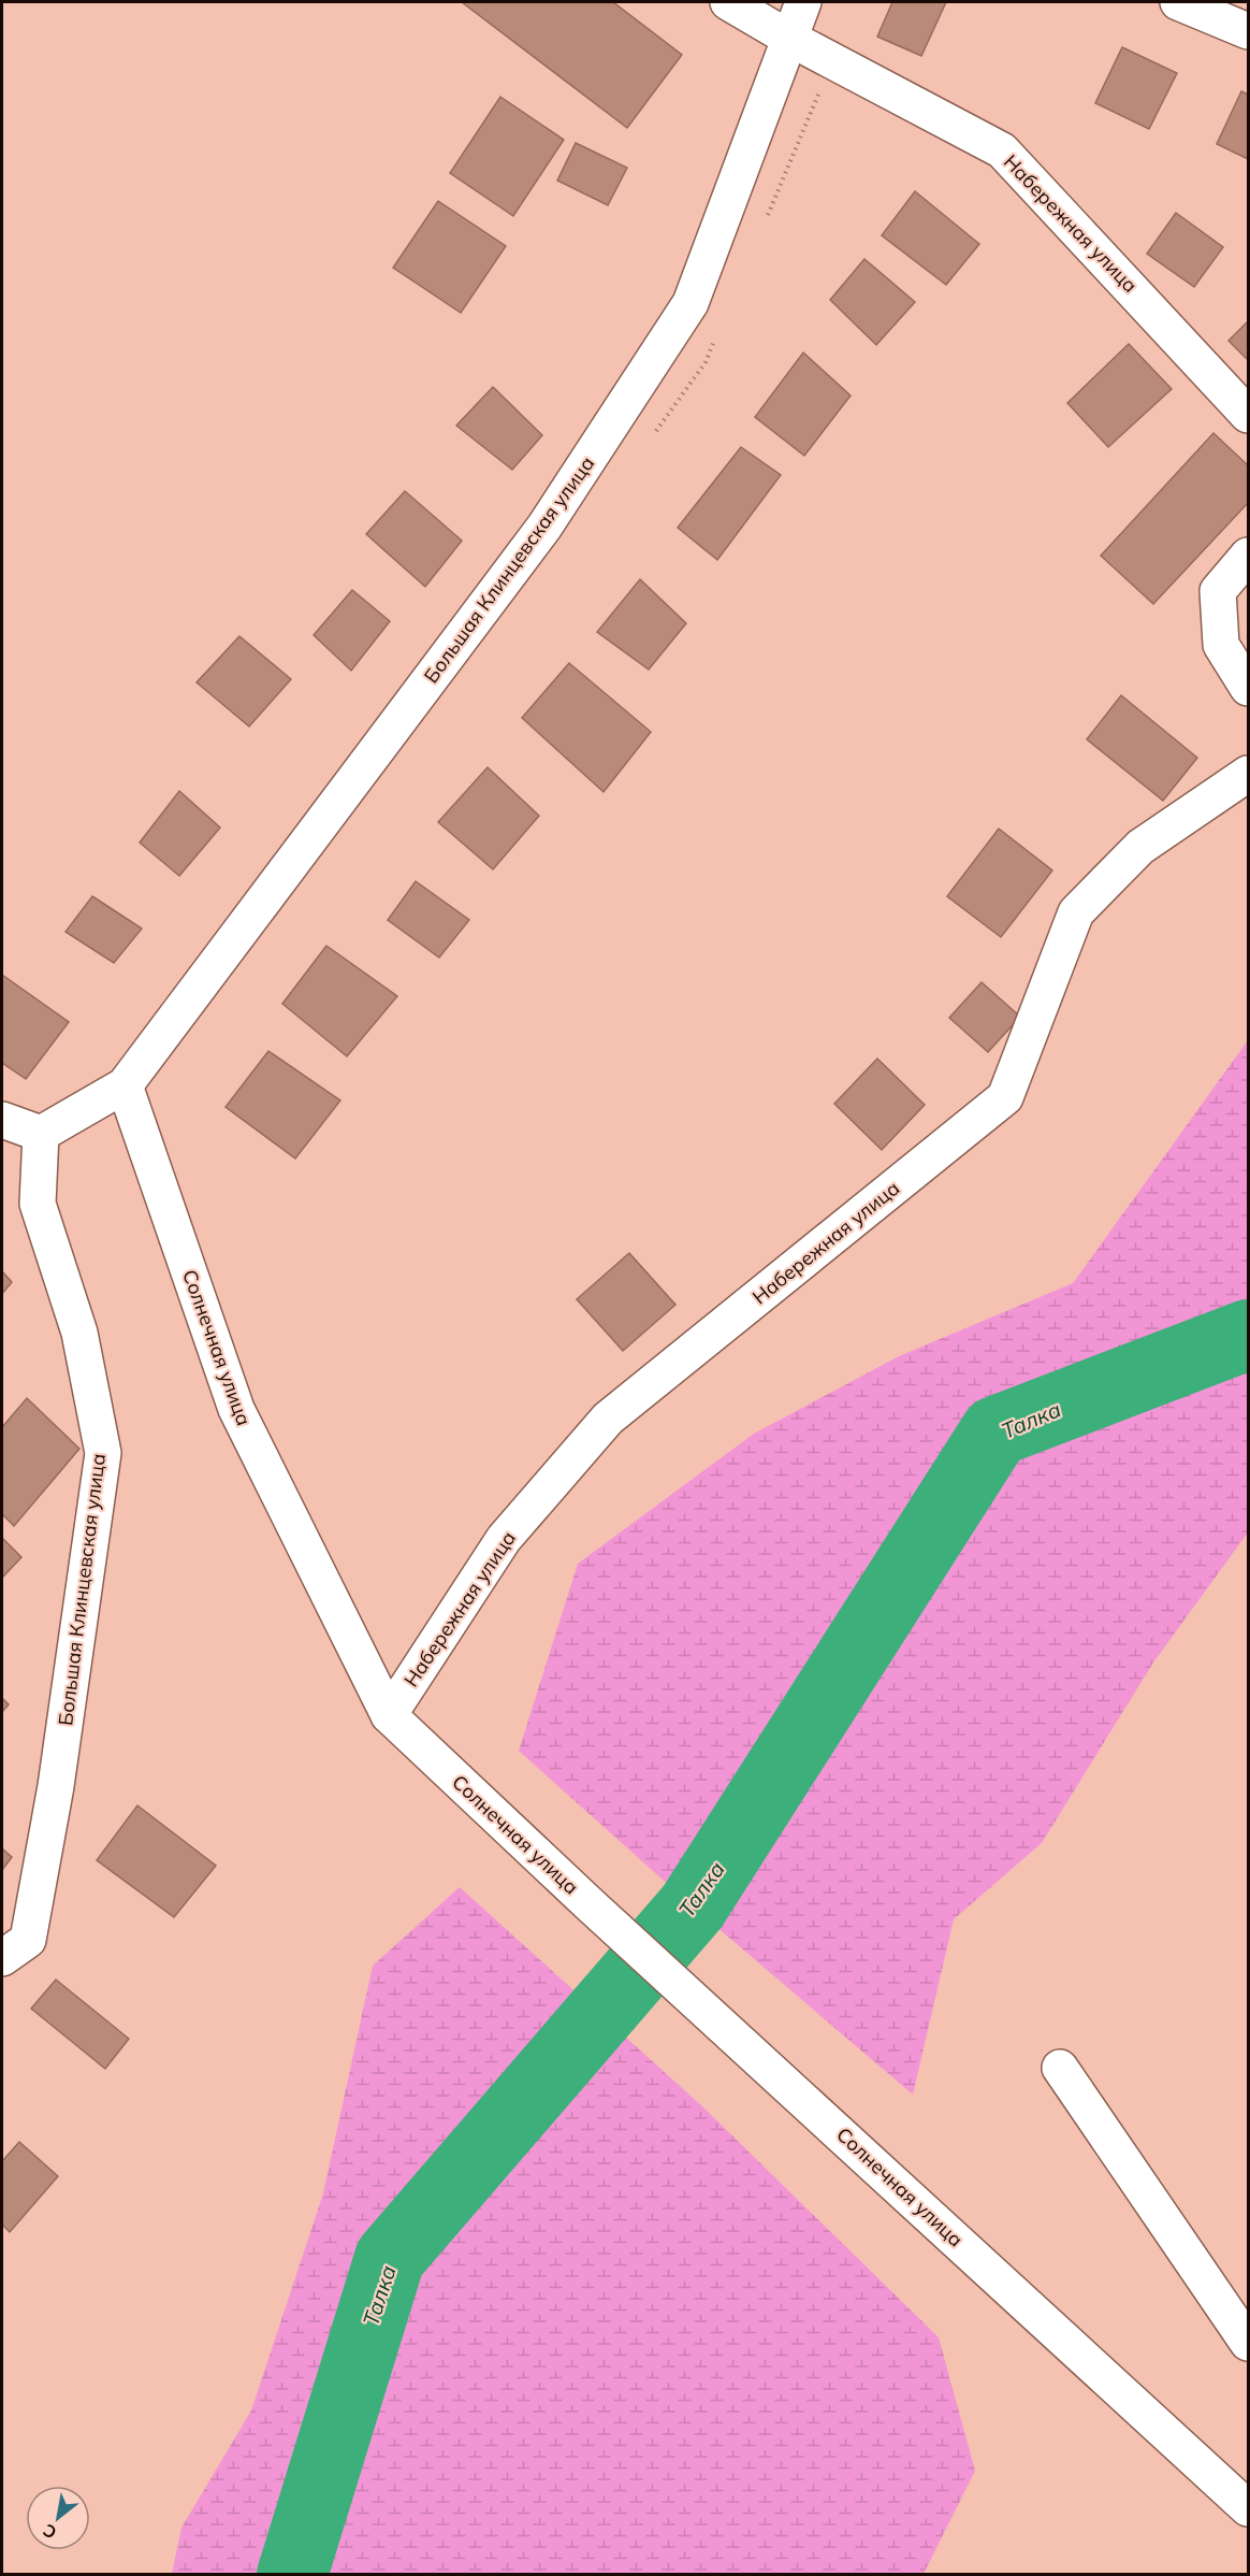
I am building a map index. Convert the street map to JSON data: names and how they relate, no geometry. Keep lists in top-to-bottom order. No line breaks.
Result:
{"streets":{"street":["Набережная улица","Большая Клинцевская улица","Солнечная улица"]},"crossings":[["Набережная улица","Большая Клинцевская улица"],["Набережная улица","Солнечная улица"],["Большая Клинцевская улица","Солнечная улица"]],"water":["Талка"],"north":"bottom left"}
